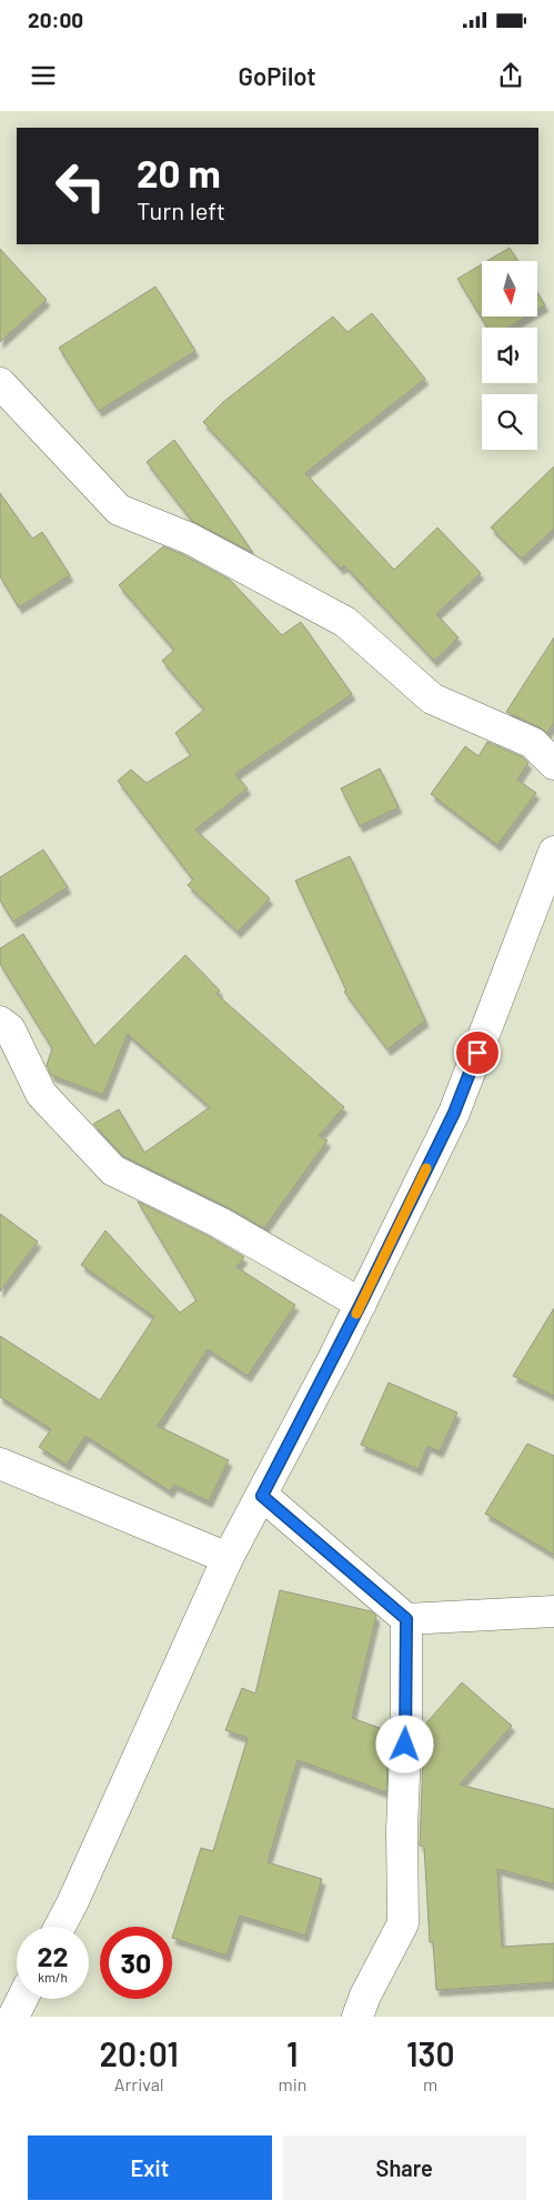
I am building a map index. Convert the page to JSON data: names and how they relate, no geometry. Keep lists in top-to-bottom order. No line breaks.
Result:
{"north":"bottom","page":{"status":"20:00","header":"GoPilot","turn":["20 m","Turn left"],"speed":"22 km/h","limit":"30","eta":["20:01","Arrival","1","min","130","m"],"buttons":["Exit","Share"]}}
